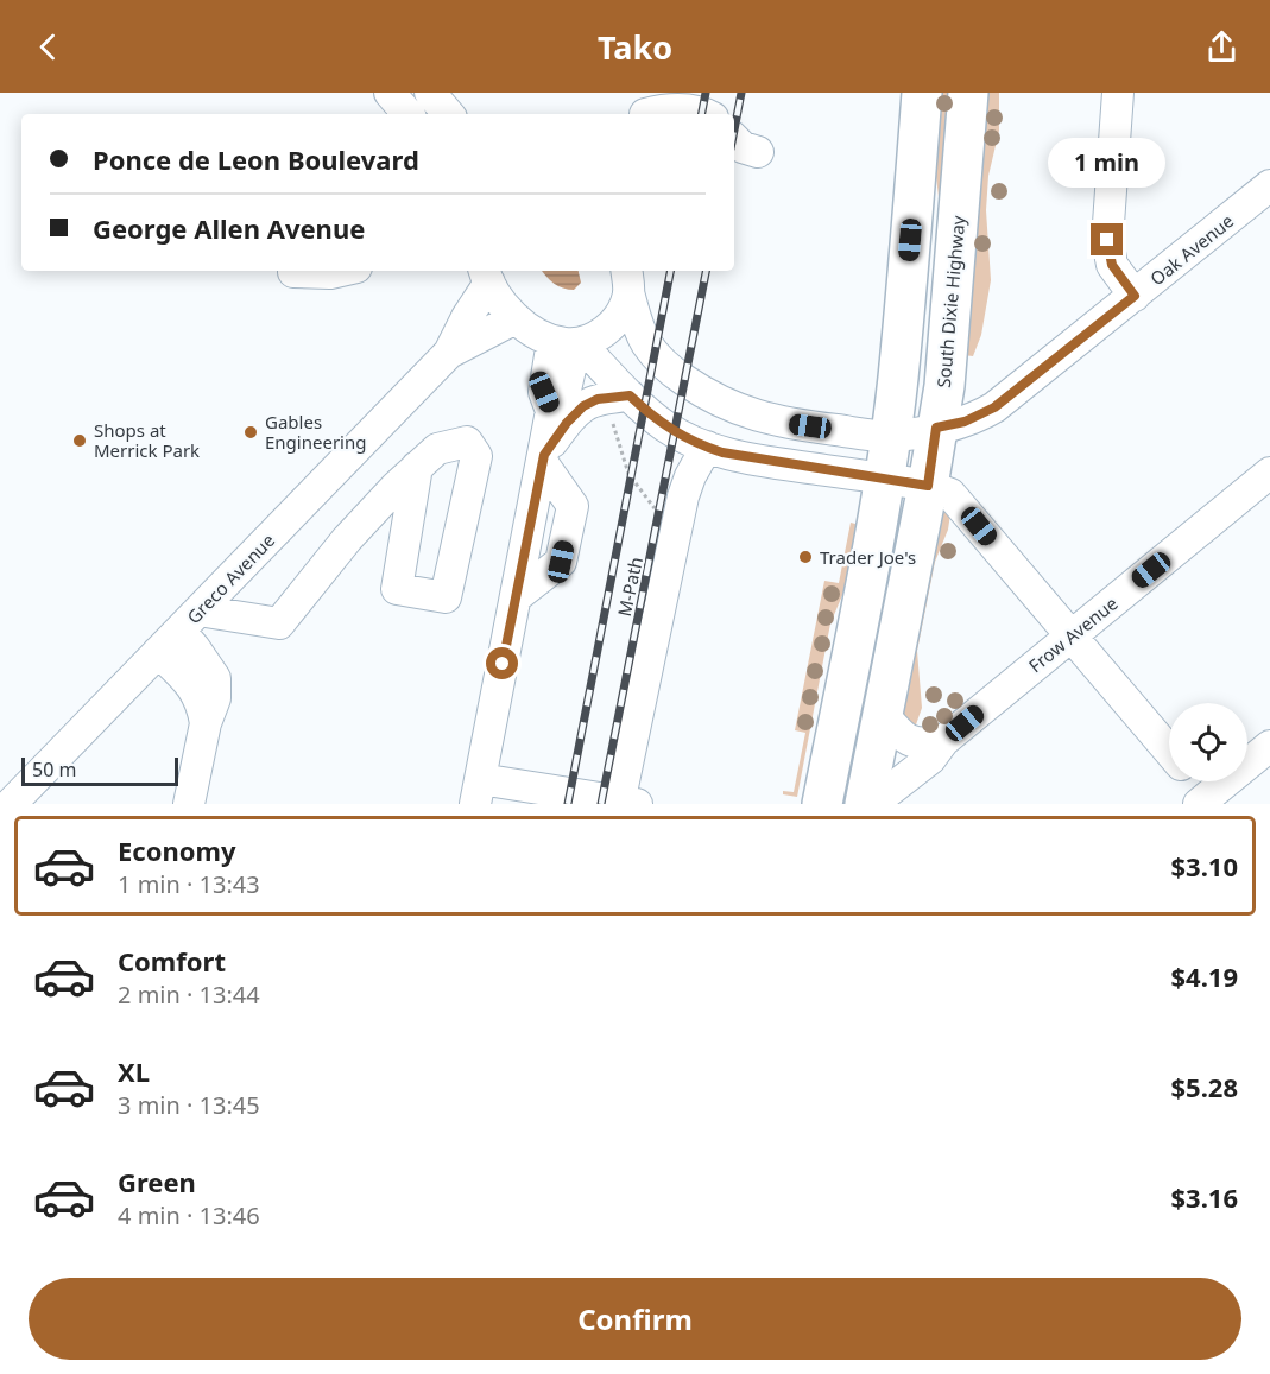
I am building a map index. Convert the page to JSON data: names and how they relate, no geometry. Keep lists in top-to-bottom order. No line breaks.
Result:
{"streets":{"highway":["South Dixie Highway"],"street":["Oak Avenue","Greco Avenue","Frow Avenue"]},"crossings":[["Oak Avenue","South Dixie Highway"]],"places":["Gables Engineering","Shops at Merrick Park","Trader Joe's"],"scale_bar":"50 m","page":{"header":"Tako","banner":["Ponce de Leon Boulevard","George Allen Avenue"],"bubble":"1 min","scale":"50 m","list":[{"name":"Economy","note":"1 min · 13:43","value":"$3.10"},{"name":"Comfort","note":"2 min · 13:44","value":"$4.19"},{"name":"XL","note":"3 min · 13:45","value":"$5.28"},{"name":"Green","note":"4 min · 13:46","value":"$3.16"}],"buttons":"Confirm"}}
